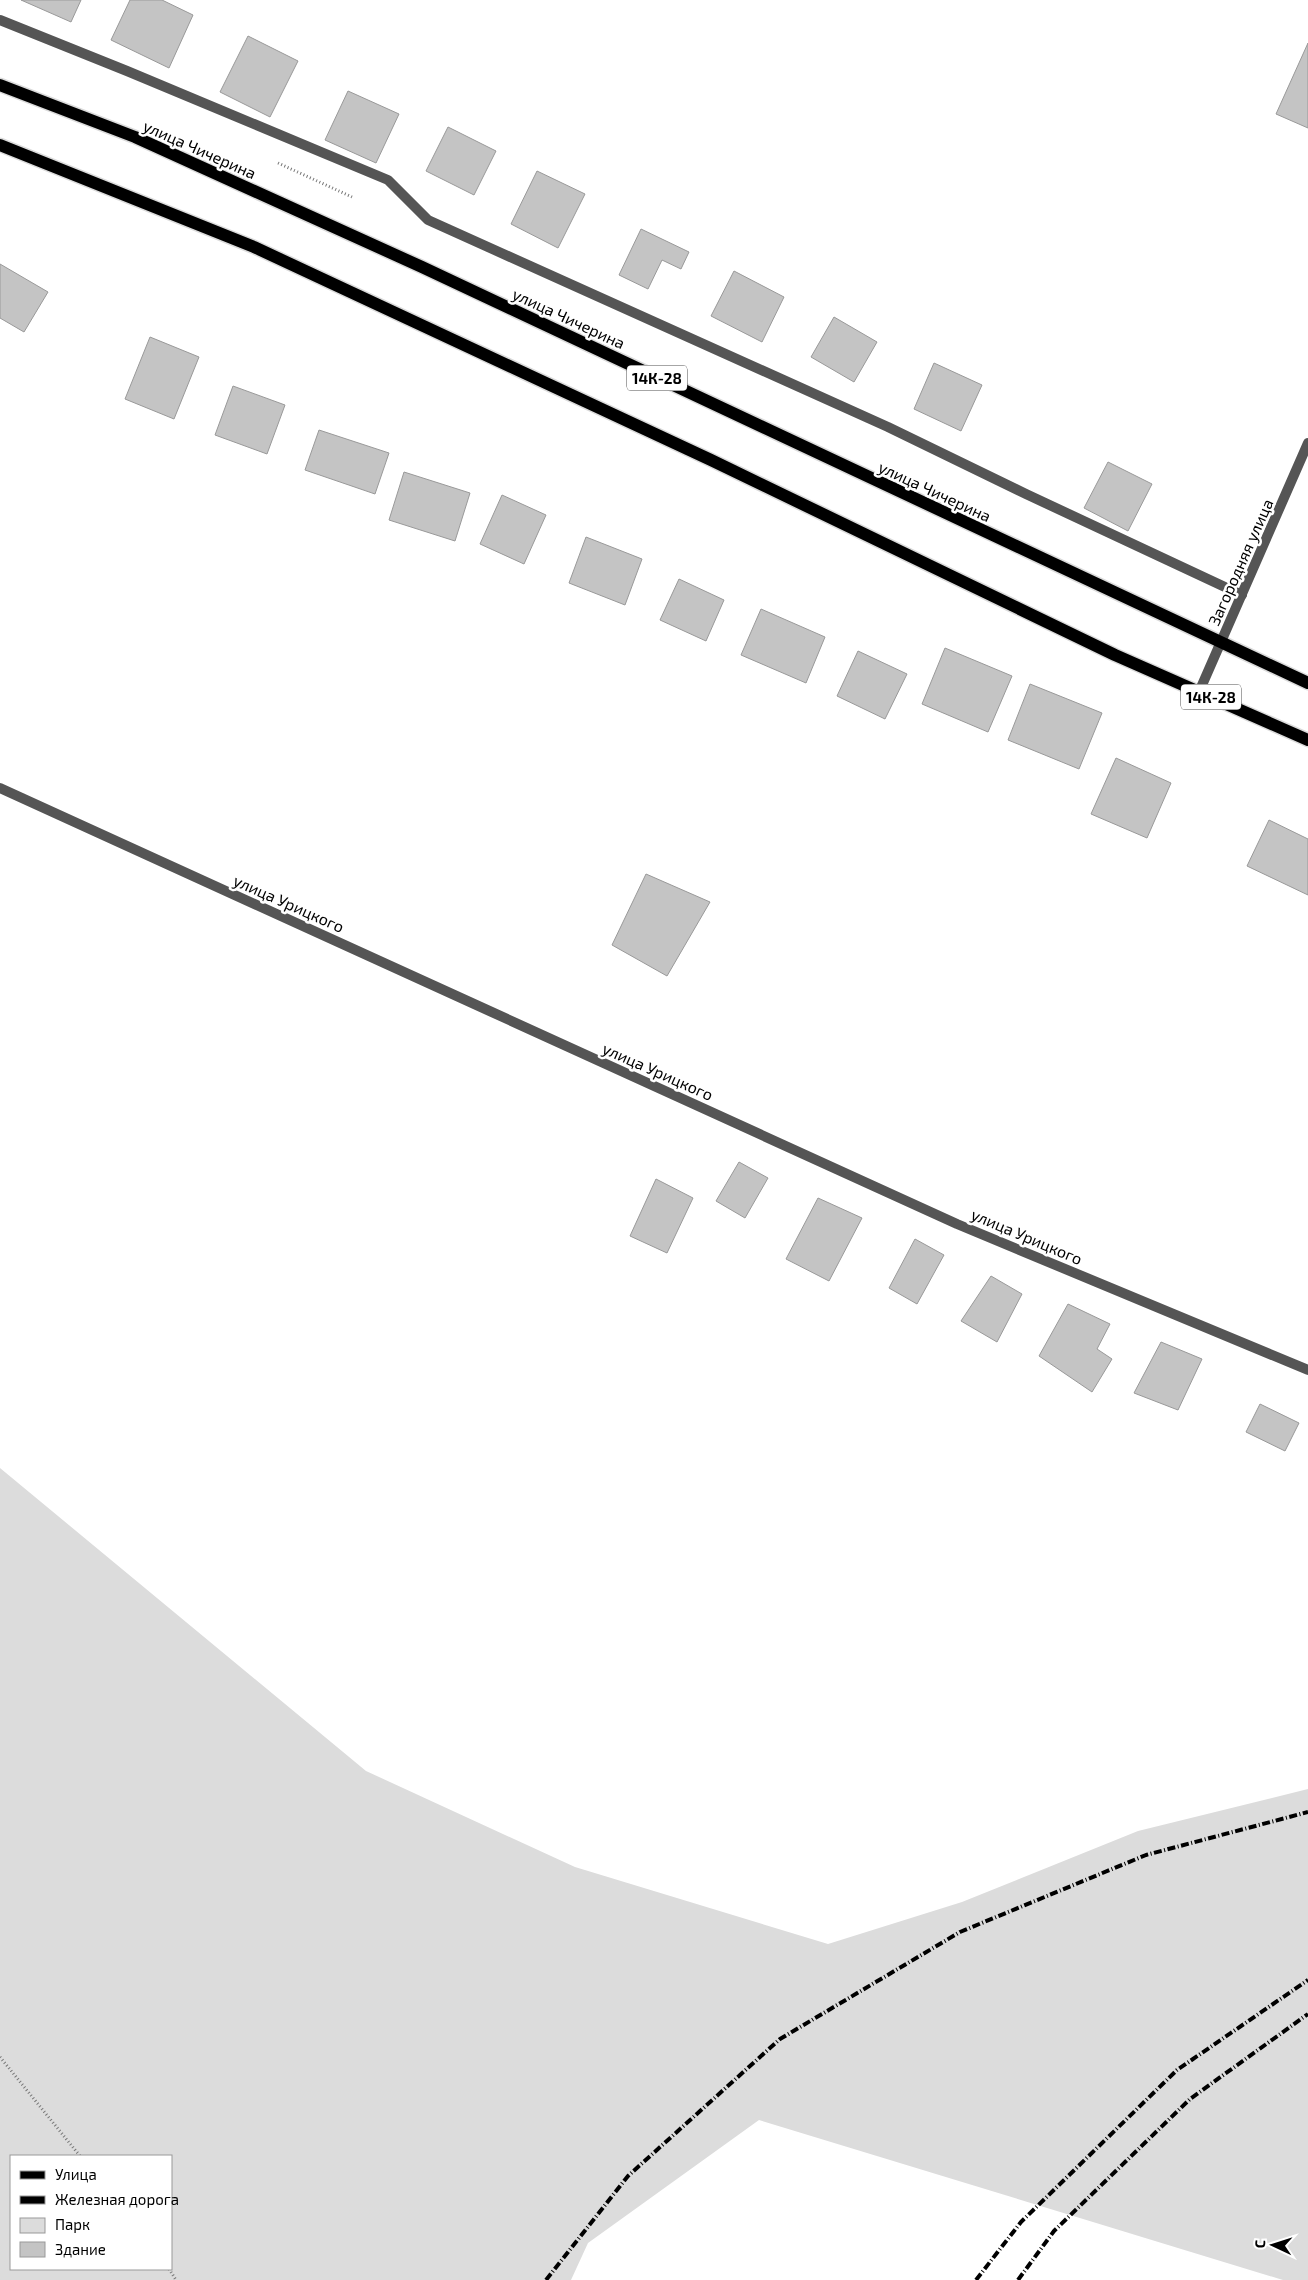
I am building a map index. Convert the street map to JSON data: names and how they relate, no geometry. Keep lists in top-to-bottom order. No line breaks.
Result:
{"streets":{"main road":["улица Чичерина","14К-28"],"street":["Загородняя улица","улица Урицкого"]},"crossings":[["улица Чичерина","Загородняя улица"],["14К-28","Загородняя улица"]],"legend":["Улица","Железная дорога","Парк","Здание"],"north":"left"}
